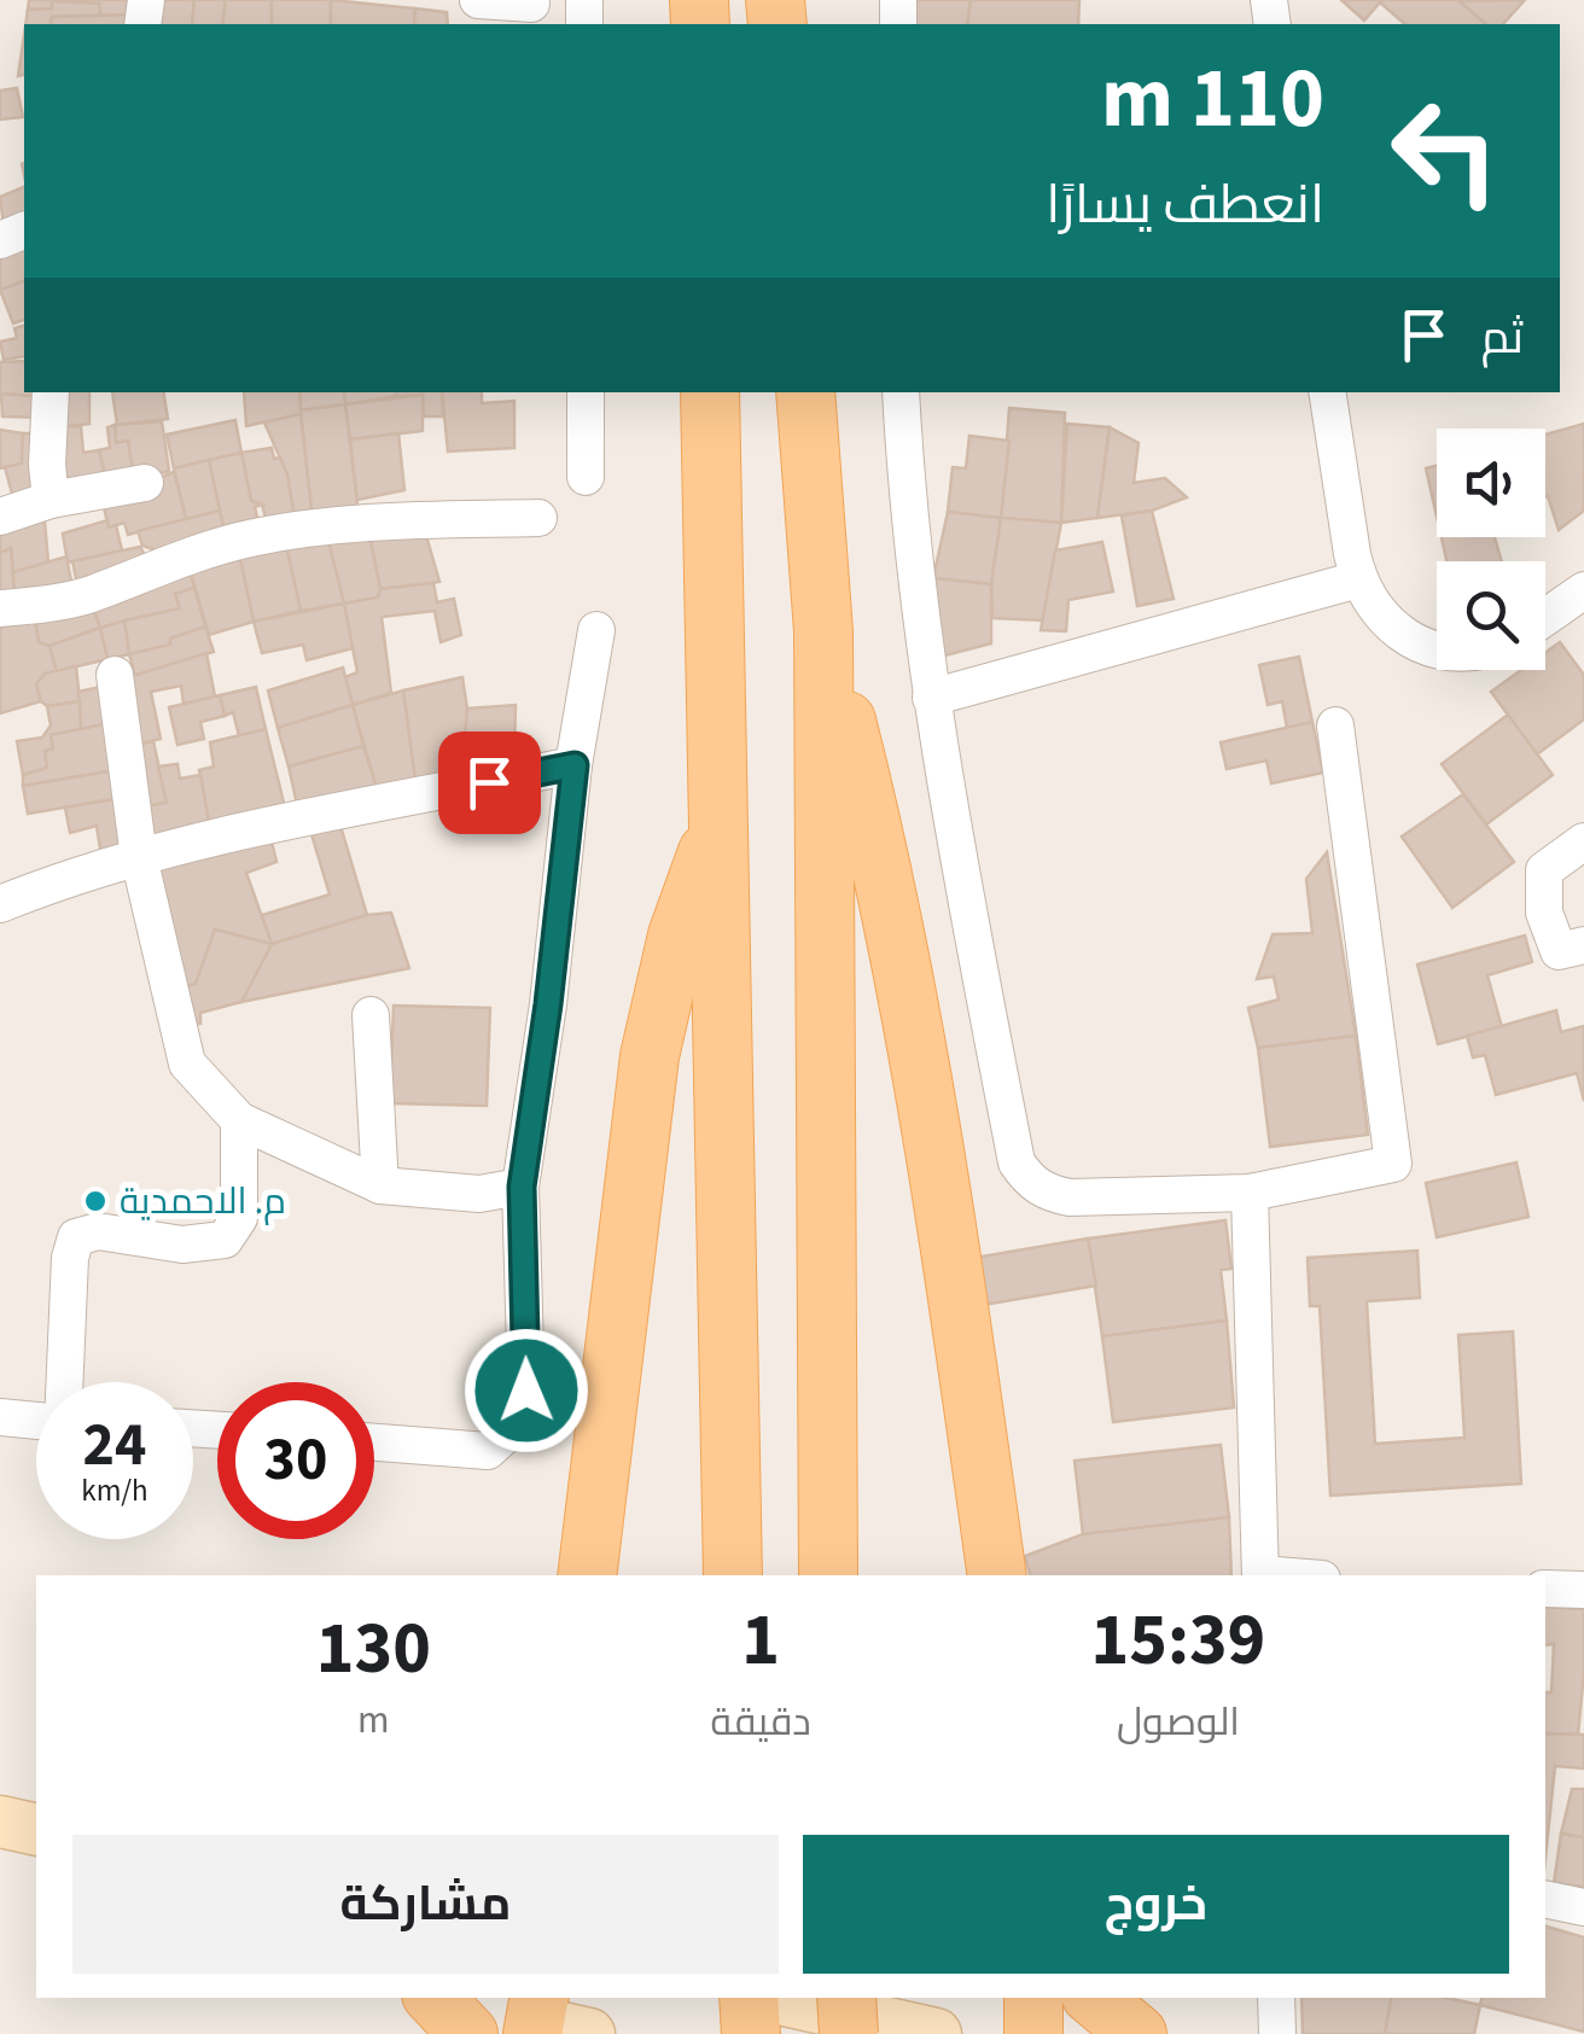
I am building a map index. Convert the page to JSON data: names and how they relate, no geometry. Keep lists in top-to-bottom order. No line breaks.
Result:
{"places":["م. الاحمدية"],"page":{"turn":["110 m","انعطف يسارًا"],"then":"ثم","speed":"24 km/h","limit":"30","eta":["15:39","الوصول","1","دقيقة","130","m"],"buttons":["خروج","مشاركة"]}}
